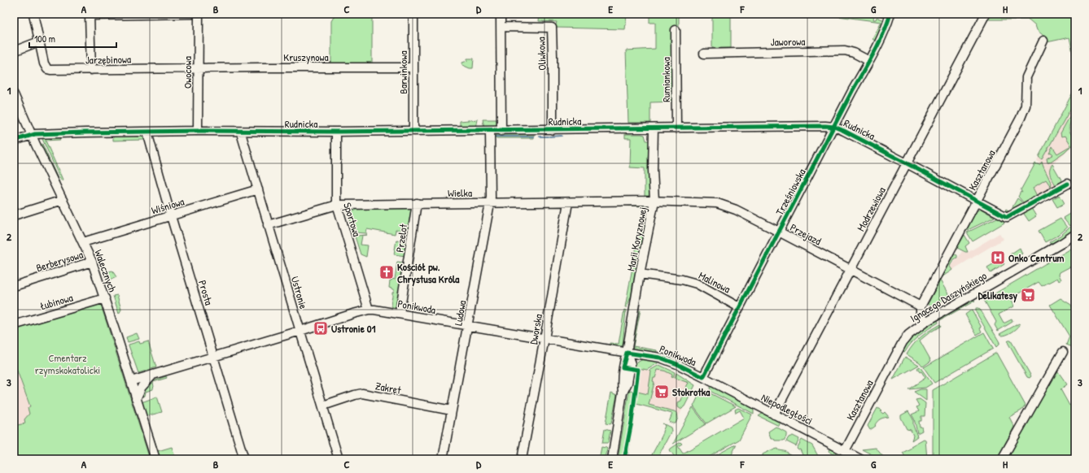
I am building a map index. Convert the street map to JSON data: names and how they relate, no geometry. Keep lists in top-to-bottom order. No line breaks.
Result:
{"streets":{"street":["Jaworowa","Oliwkowa","Kruszynowa","Jarzębinowa","Owocowa","Barwinkowa","Rumiankowa","Rudnicka","Kasztanowa","Trześniowska","Wielka","Wiśniowa","Modrzewiowa","Sportowa","Przejazd","Przelot","Marii Koryznowej","Berberysowa","Walecznych","Malinowa","Prosta","Ustronie","Ignacego Daszyńskiego","Łubinowa","Ponikwoda","Ludowa","Dworska","Zakręt","Niepodległości"]},"crossings":[["Jaworowa","Trześniowska"],["Oliwkowa","Rudnicka"],["Kruszynowa","Jarzębinowa"],["Kruszynowa","Owocowa"],["Kruszynowa","Barwinkowa"],["Jarzębinowa","Owocowa"],["Owocowa","Rudnicka"],["Barwinkowa","Rudnicka"],["Rumiankowa","Rudnicka"],["Rudnicka","Kasztanowa"],["Rudnicka","Trześniowska"],["Rudnicka","Modrzewiowa"],["Rudnicka","Sportowa"],["Rudnicka","Marii Koryznowej"],["Rudnicka","Walecznych"],["Rudnicka","Prosta"],["Rudnicka","Ustronie"],["Rudnicka","Ludowa"],["Kasztanowa","Przejazd"],["Kasztanowa","Ignacego Daszyńskiego"],["Kasztanowa","Niepodległości"],["Trześniowska","Przejazd"],["Trześniowska","Malinowa"],["Trześniowska","Ponikwoda"],["Trześniowska","Niepodległości"],["Wielka","Sportowa"],["Wielka","Przejazd"],["Wielka","Przelot"],["Wielka","Marii Koryznowej"],["Wielka","Ustronie"],["Wielka","Ludowa"],["Wielka","Dworska"],["Wiśniowa","Walecznych"],["Wiśniowa","Prosta"],["Wiśniowa","Ustronie"],["Modrzewiowa","Przejazd"],["Modrzewiowa","Niepodległości"],["Sportowa","Ponikwoda"],["Przejazd","Marii Koryznowej"],["Przelot","Ponikwoda"],["Marii Koryznowej","Malinowa"],["Marii Koryznowej","Ponikwoda"],["Berberysowa","Walecznych"],["Walecznych","Łubinowa"],["Walecznych","Ponikwoda"],["Prosta","Ponikwoda"],["Ustronie","Ponikwoda"],["Ustronie","Zakręt"],["Ponikwoda","Ludowa"],["Ponikwoda","Dworska"],["Ponikwoda","Niepodległości"],["Ludowa","Zakręt"]],"parks":["Cmentarz rzymskokatolicki"],"places":{"hospital":["Onko Centrum"],"church":["Kościół pw. Chrystusa Króla"],"supermarket":["Delikatesy","Stokrotka"],"bus stop":["Ustronie 01"]},"scale_bar":"100 m","grid":{"columns":["A","B","C","D","E","F","G","H"],"rows":["1","2","3"]}}
